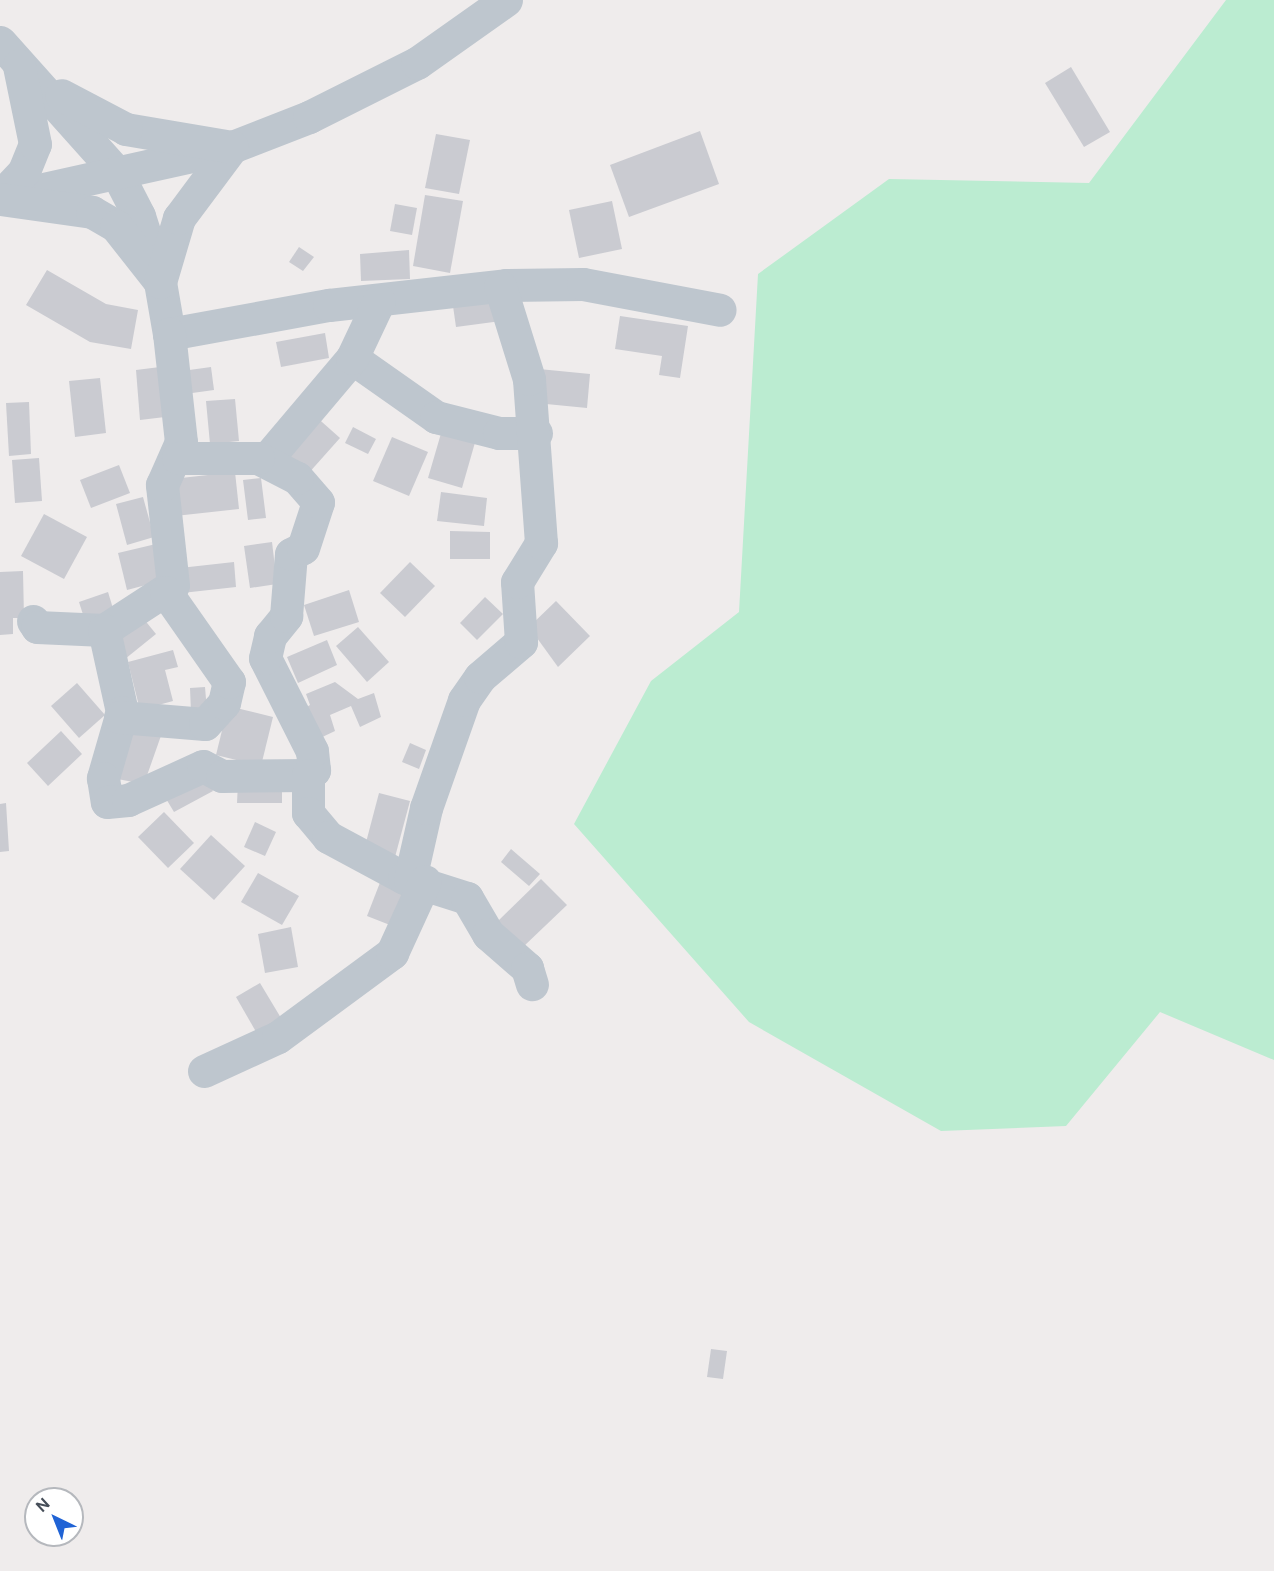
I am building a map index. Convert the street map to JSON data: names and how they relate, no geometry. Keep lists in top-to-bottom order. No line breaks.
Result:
{"north":"top left"}
